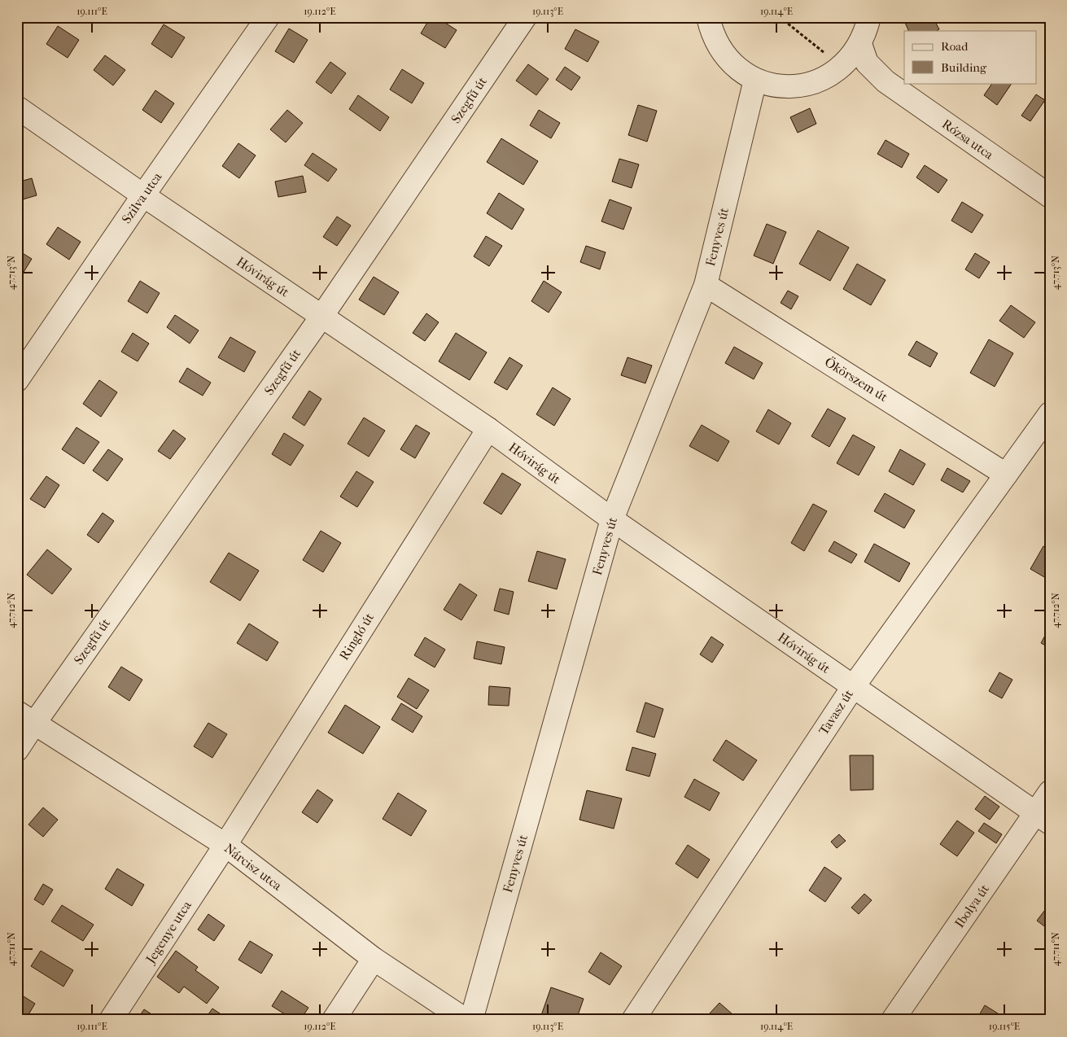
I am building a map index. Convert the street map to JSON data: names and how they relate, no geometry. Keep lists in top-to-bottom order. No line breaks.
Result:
{"streets":{"street":["Szegfű út","Rózsa utca","Szilva utca","Fenyves út","Hóvirág út","Ökörszem út","Ringló út","Tavasz út","Nárcisz utca","Ibolya út","Jegenye utca"]},"crossings":[["Szegfű út","Hóvirág út"],["Szegfű út","Nárcisz utca"],["Szilva utca","Hóvirág út"],["Fenyves út","Hóvirág út"],["Fenyves út","Ökörszem út"],["Hóvirág út","Ringló út"],["Hóvirág út","Tavasz út"],["Hóvirág út","Ibolya út"],["Ökörszem út","Tavasz út"],["Ringló út","Nárcisz utca"],["Ringló út","Jegenye utca"],["Nárcisz utca","Jegenye utca"]],"legend":["Road","Building"],"coordinates":["19.111°E","19.112°E","19.113°E","19.114°E","47.713°N","47.712°N","47.711°N","19.115°E"]}
